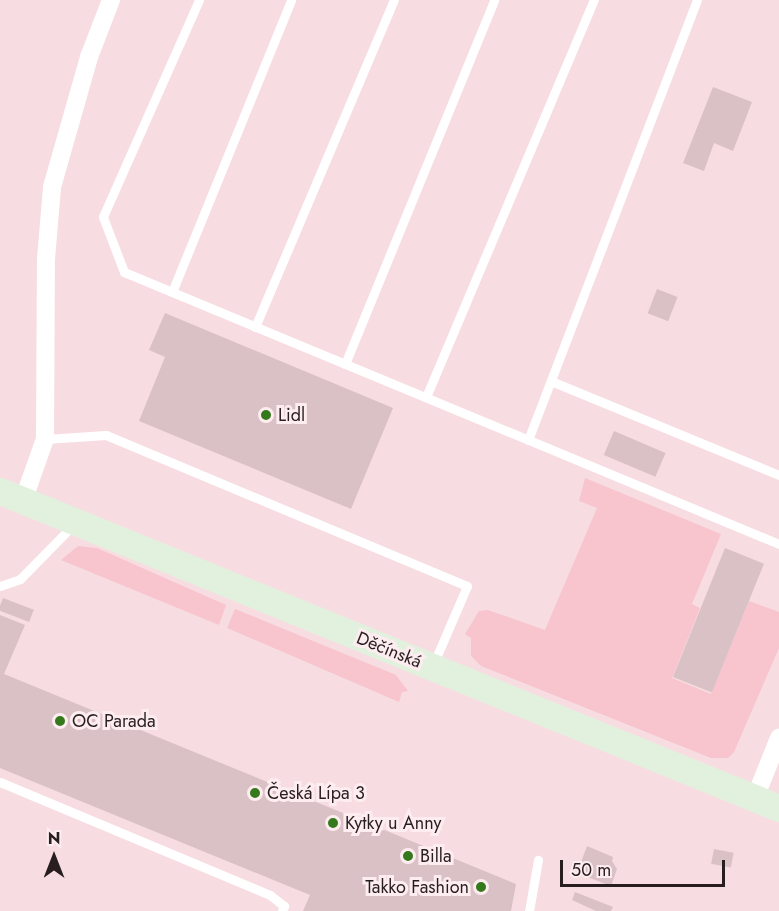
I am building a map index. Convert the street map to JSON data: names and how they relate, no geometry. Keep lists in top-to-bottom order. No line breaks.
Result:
{"streets":{"main road":["Děčínská"]},"places":["Lidl","OC Parada","Česká Lípa 3","Kytky u Anny","Billa","Takko Fashion"],"scale_bar":"50 m","north":"top"}
